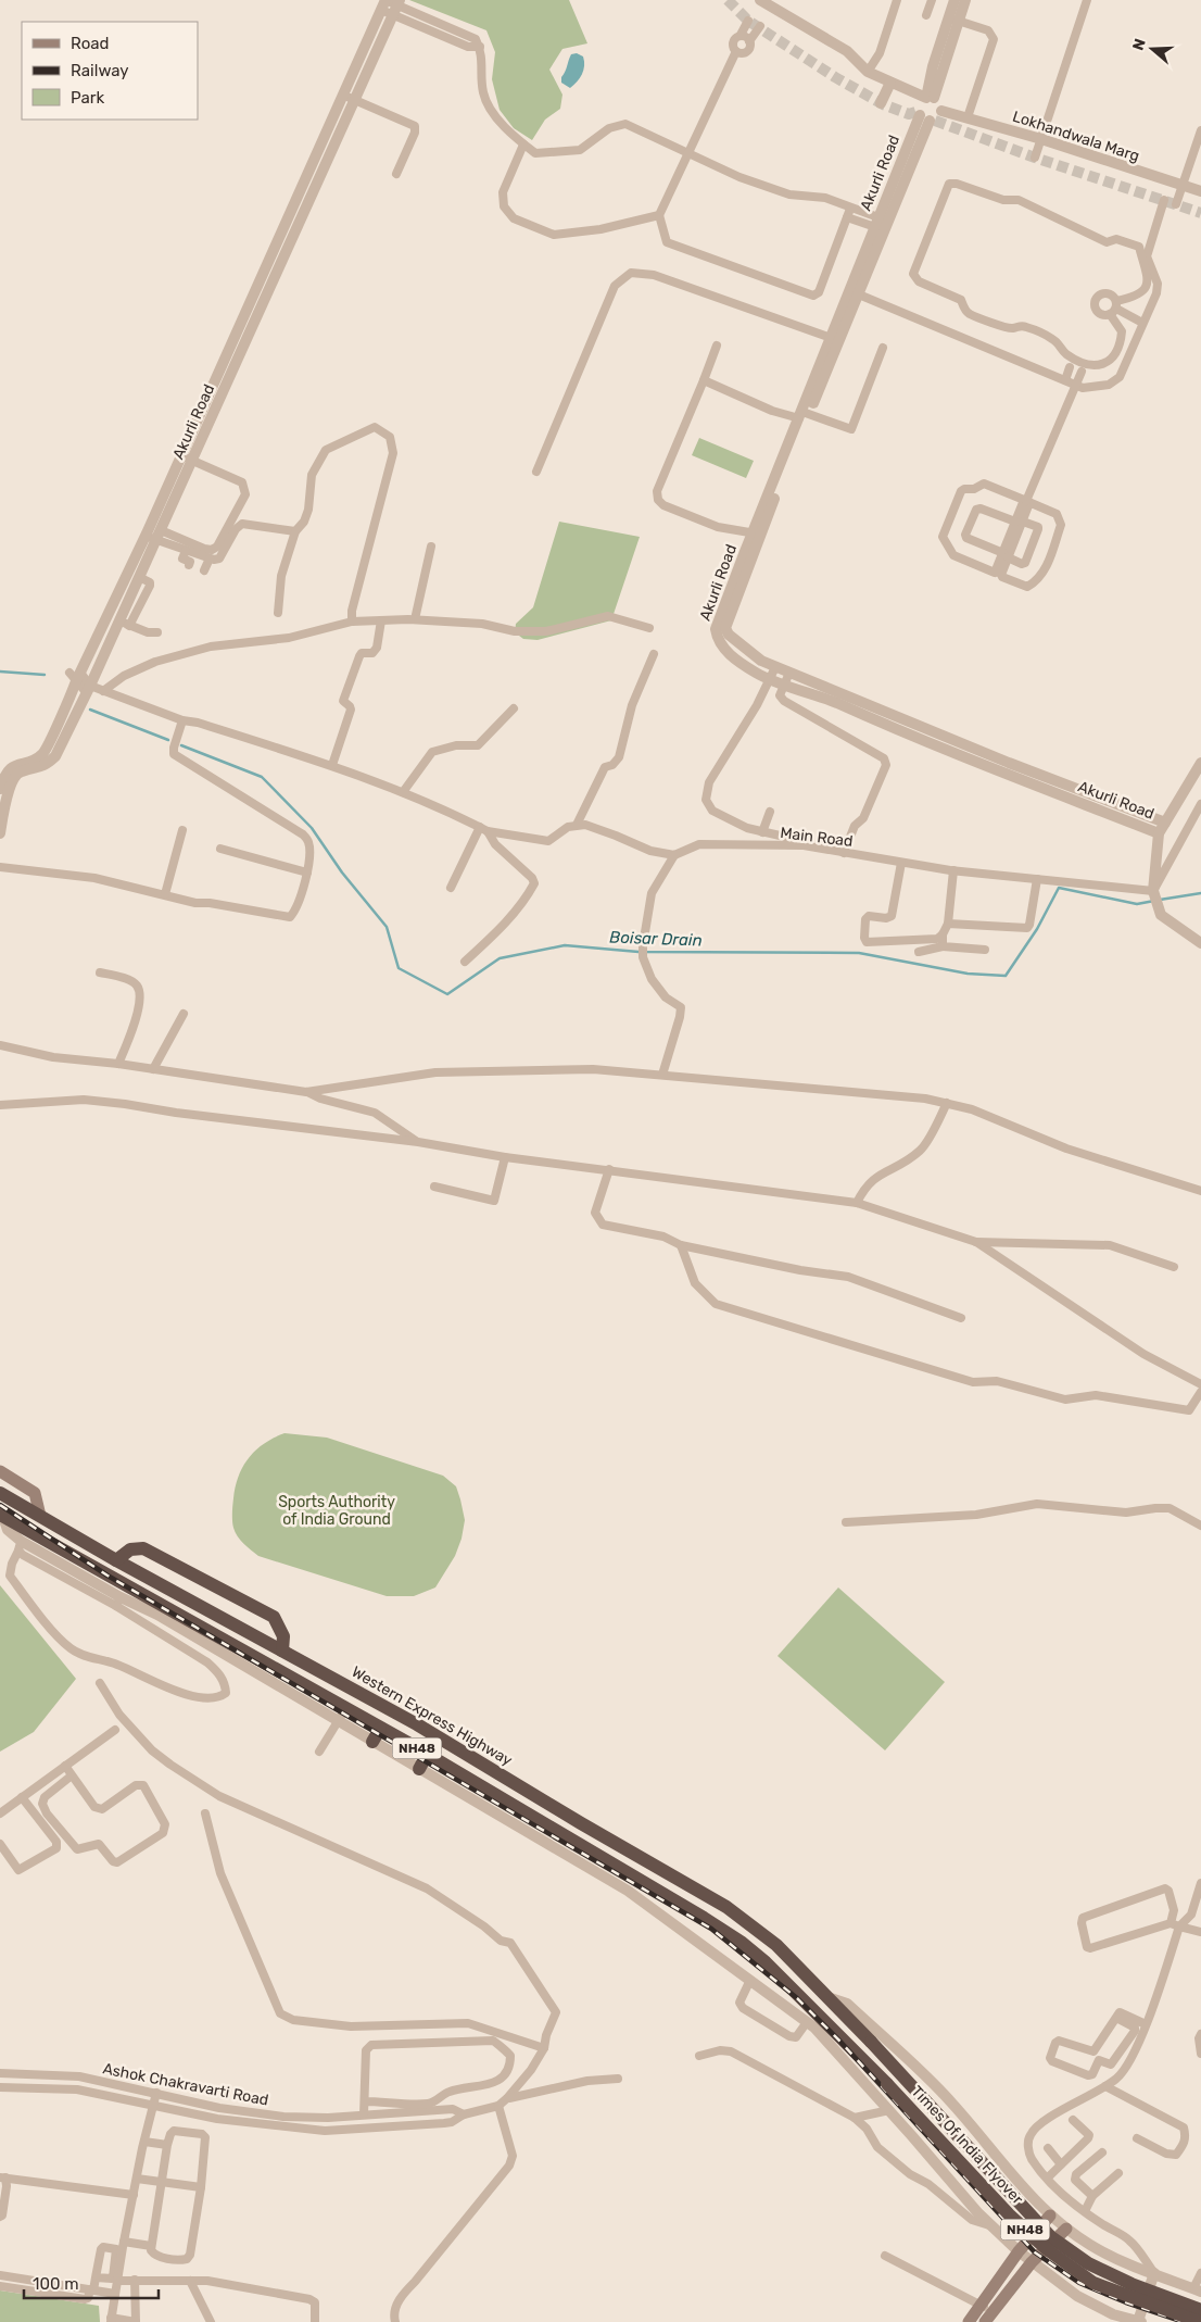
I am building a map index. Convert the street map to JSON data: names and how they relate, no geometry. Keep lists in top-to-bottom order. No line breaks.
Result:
{"streets":{"highway":["Western Express Highway","NH48","Times Of India Flyover"],"street":["Lokhandwala Marg","Akurli Road","Main Road","Ashok Chakravarti Road"]},"crossings":[["Lokhandwala Marg","Akurli Road"],["Western Express Highway","Times Of India Flyover"],["NH48","Times Of India Flyover"]],"water":["Boisar Drain"],"parks":["Sports Authority of India Ground"],"legend":["Road","Railway","Park"],"scale_bar":"100 m","north":"left"}
